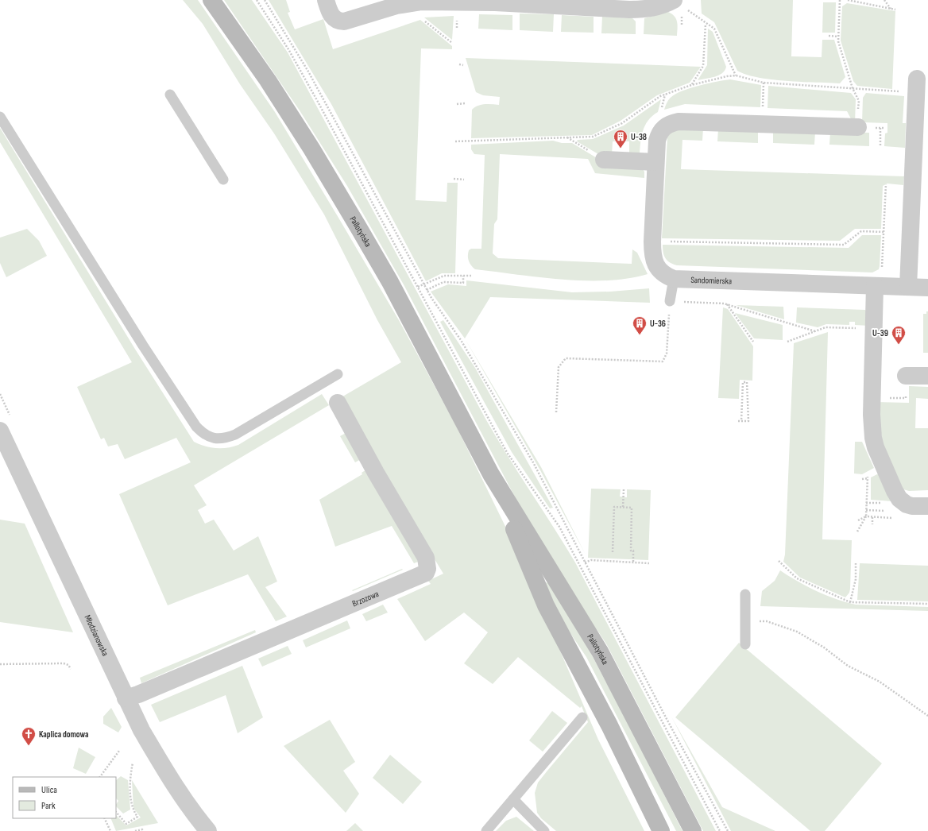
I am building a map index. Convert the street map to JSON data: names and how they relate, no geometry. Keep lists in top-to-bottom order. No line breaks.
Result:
{"streets":{"main road":["Pallotyńska"],"street":["Sandomierska","Brzozowa","Młodzianowska"]},"crossings":[["Brzozowa","Młodzianowska"]],"places":{"building":["U-38","U-36","U-39"],"church":["Kaplica domowa"]},"legend":["Ulica","Park"]}
